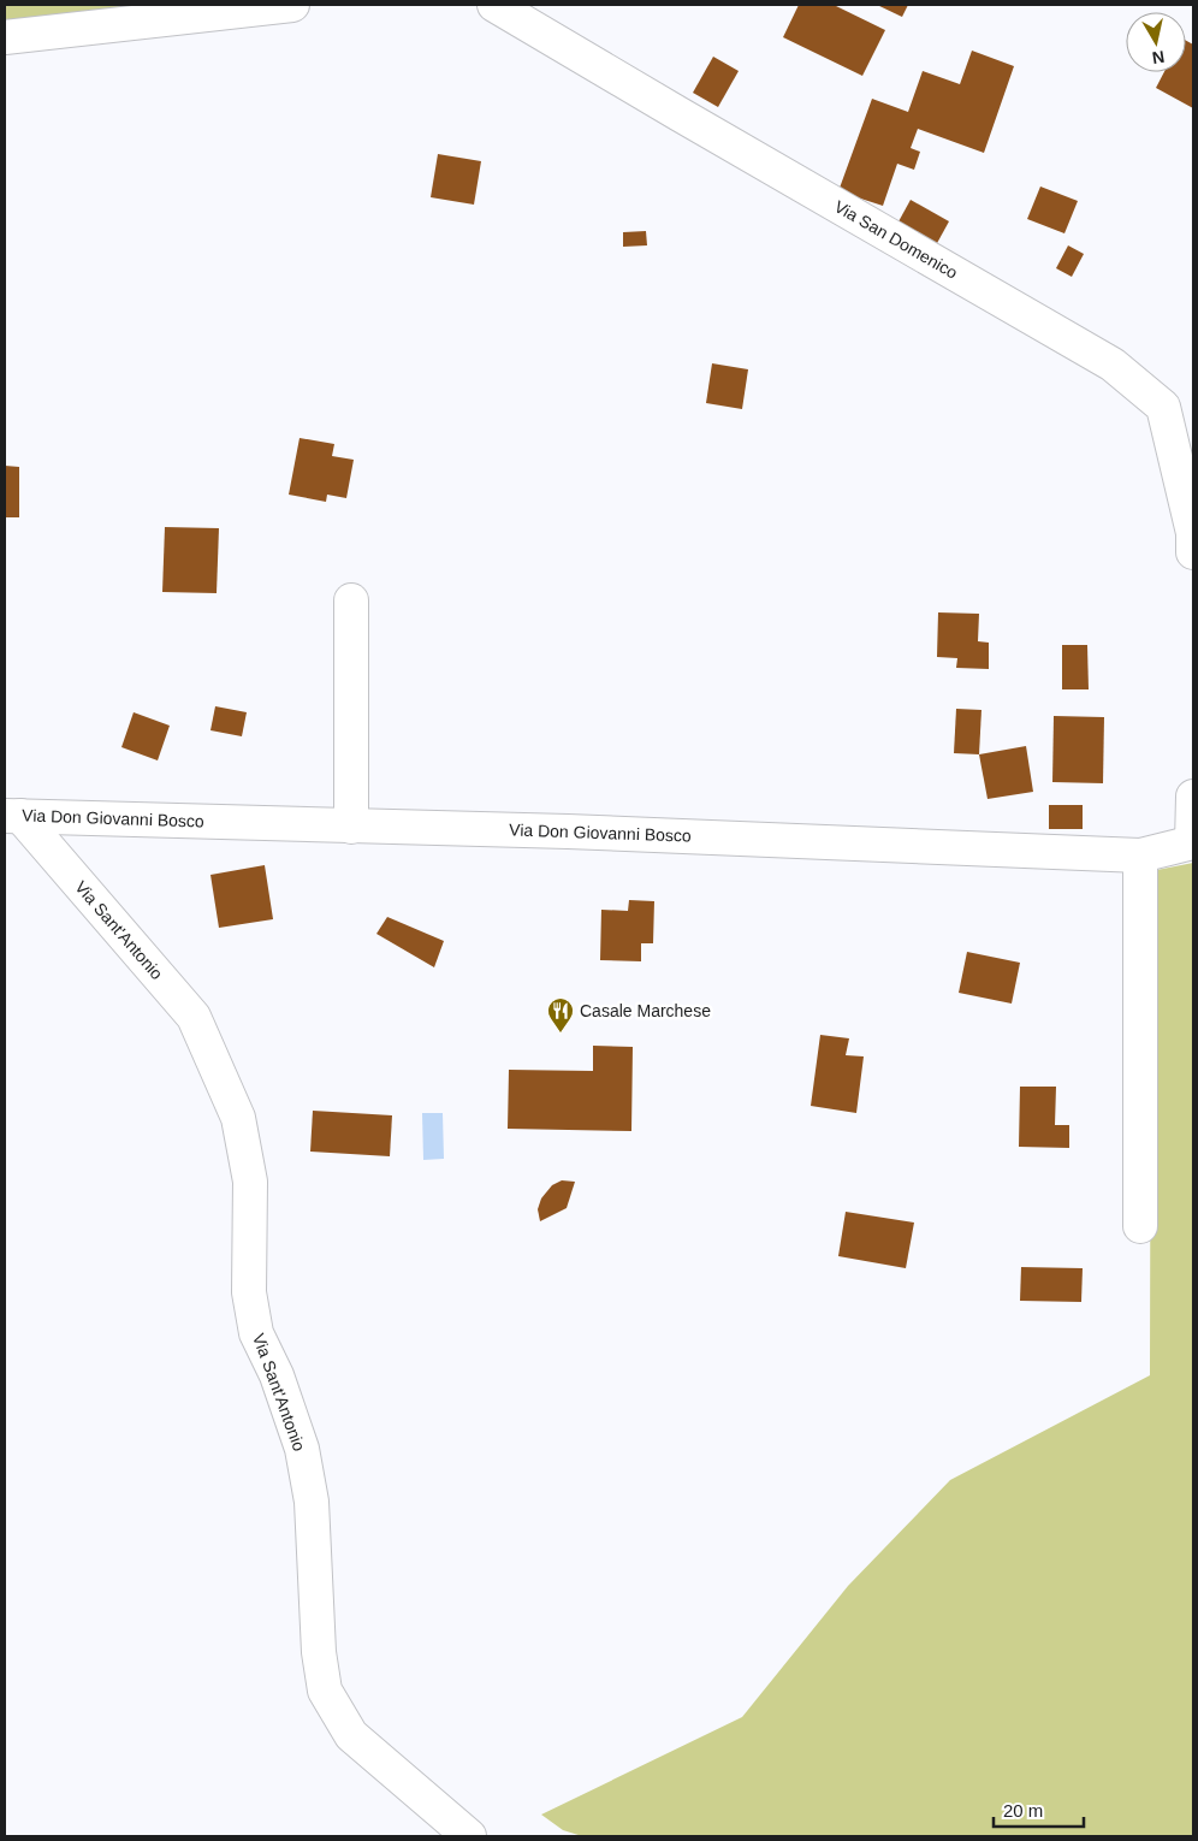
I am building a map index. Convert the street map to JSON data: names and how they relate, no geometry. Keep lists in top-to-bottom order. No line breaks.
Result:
{"streets":{"street":["Via San Domenico","Via Don Giovanni Bosco","Via Sant'Antonio"]},"crossings":[["Via Don Giovanni Bosco","Via Sant'Antonio"]],"places":{"restaurant":["Casale Marchese"]},"scale_bar":"20 m","north":"bottom"}
